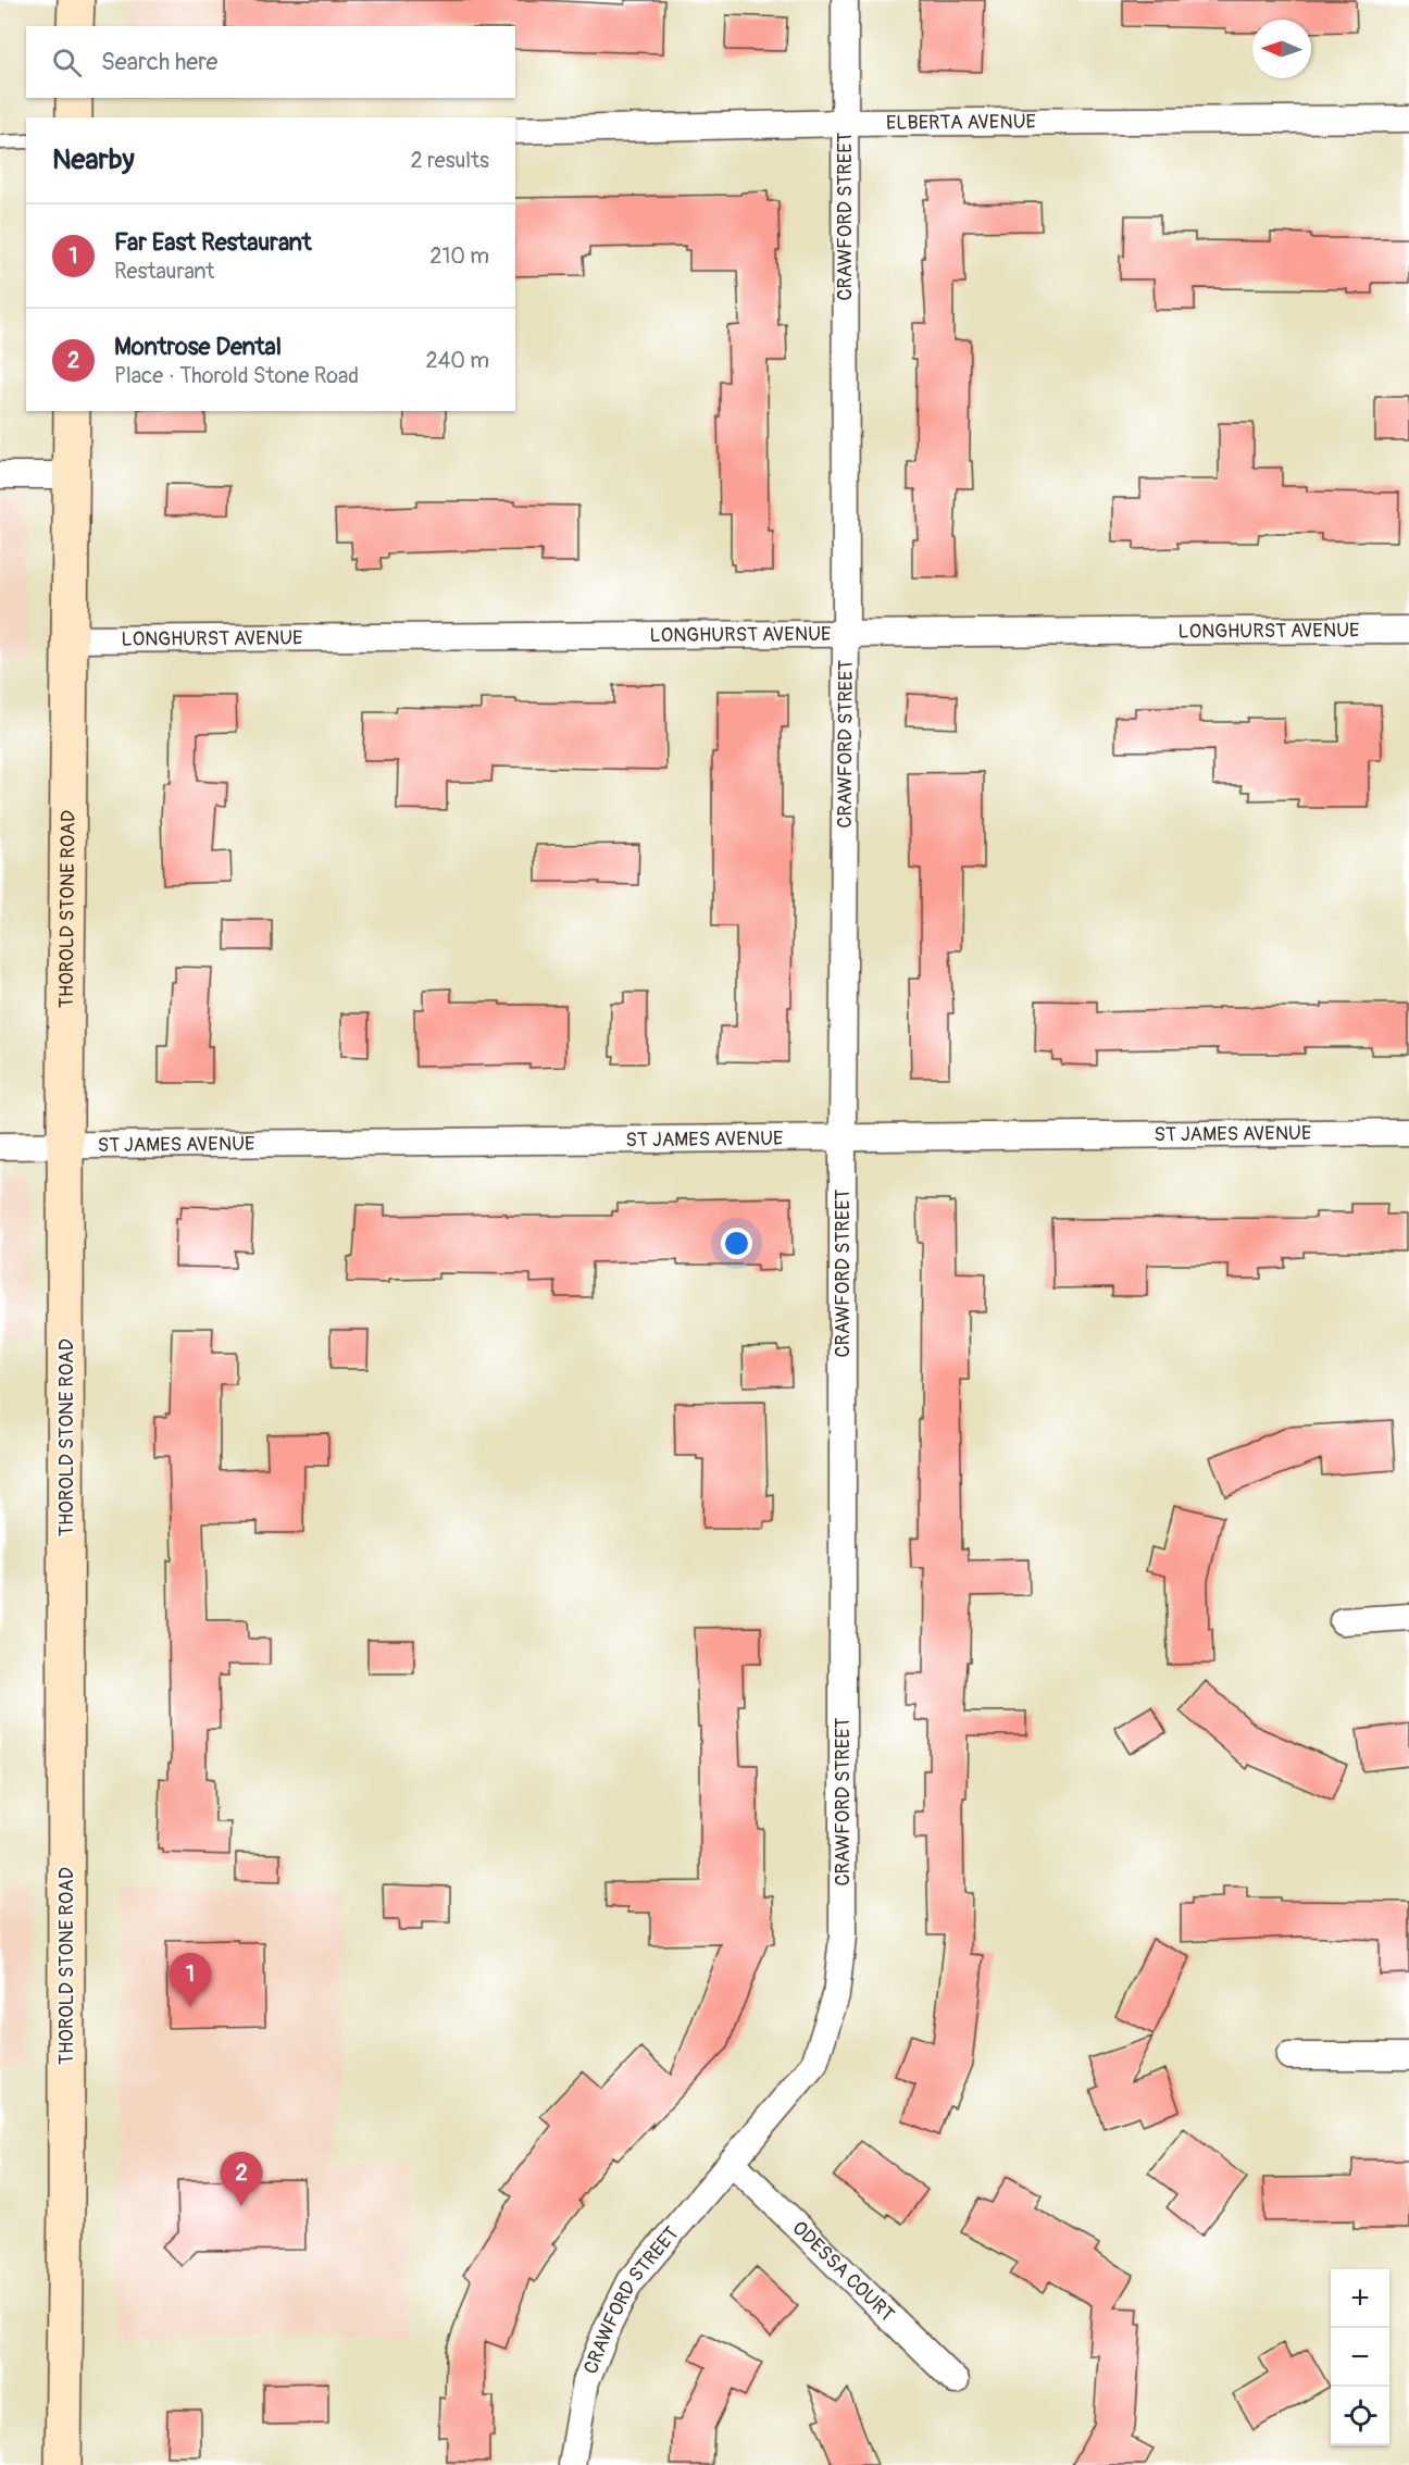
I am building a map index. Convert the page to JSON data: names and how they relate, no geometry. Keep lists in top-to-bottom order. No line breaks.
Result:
{"streets":{"main road":["THOROLD STONE ROAD"],"street":["ELBERTA AVENUE","CRAWFORD STREET","LONGHURST AVENUE","ST JAMES AVENUE","ODESSA COURT"]},"crossings":[["ELBERTA AVENUE","CRAWFORD STREET"],["CRAWFORD STREET","LONGHURST AVENUE"],["CRAWFORD STREET","ST JAMES AVENUE"],["CRAWFORD STREET","ODESSA COURT"],["LONGHURST AVENUE","THOROLD STONE ROAD"],["THOROLD STONE ROAD","ST JAMES AVENUE"]],"north":"left","page":{"search":"Search here","heading":["Nearby","2 results"],"list":[{"mark":"1","name":"Far East Restaurant","note":"Restaurant","value":"210 m"},{"mark":"2","name":"Montrose Dental","note":"Place · Thorold Stone Road","value":"240 m"}],"pins":["1","2"],"map_buttons":["+","−"]}}
